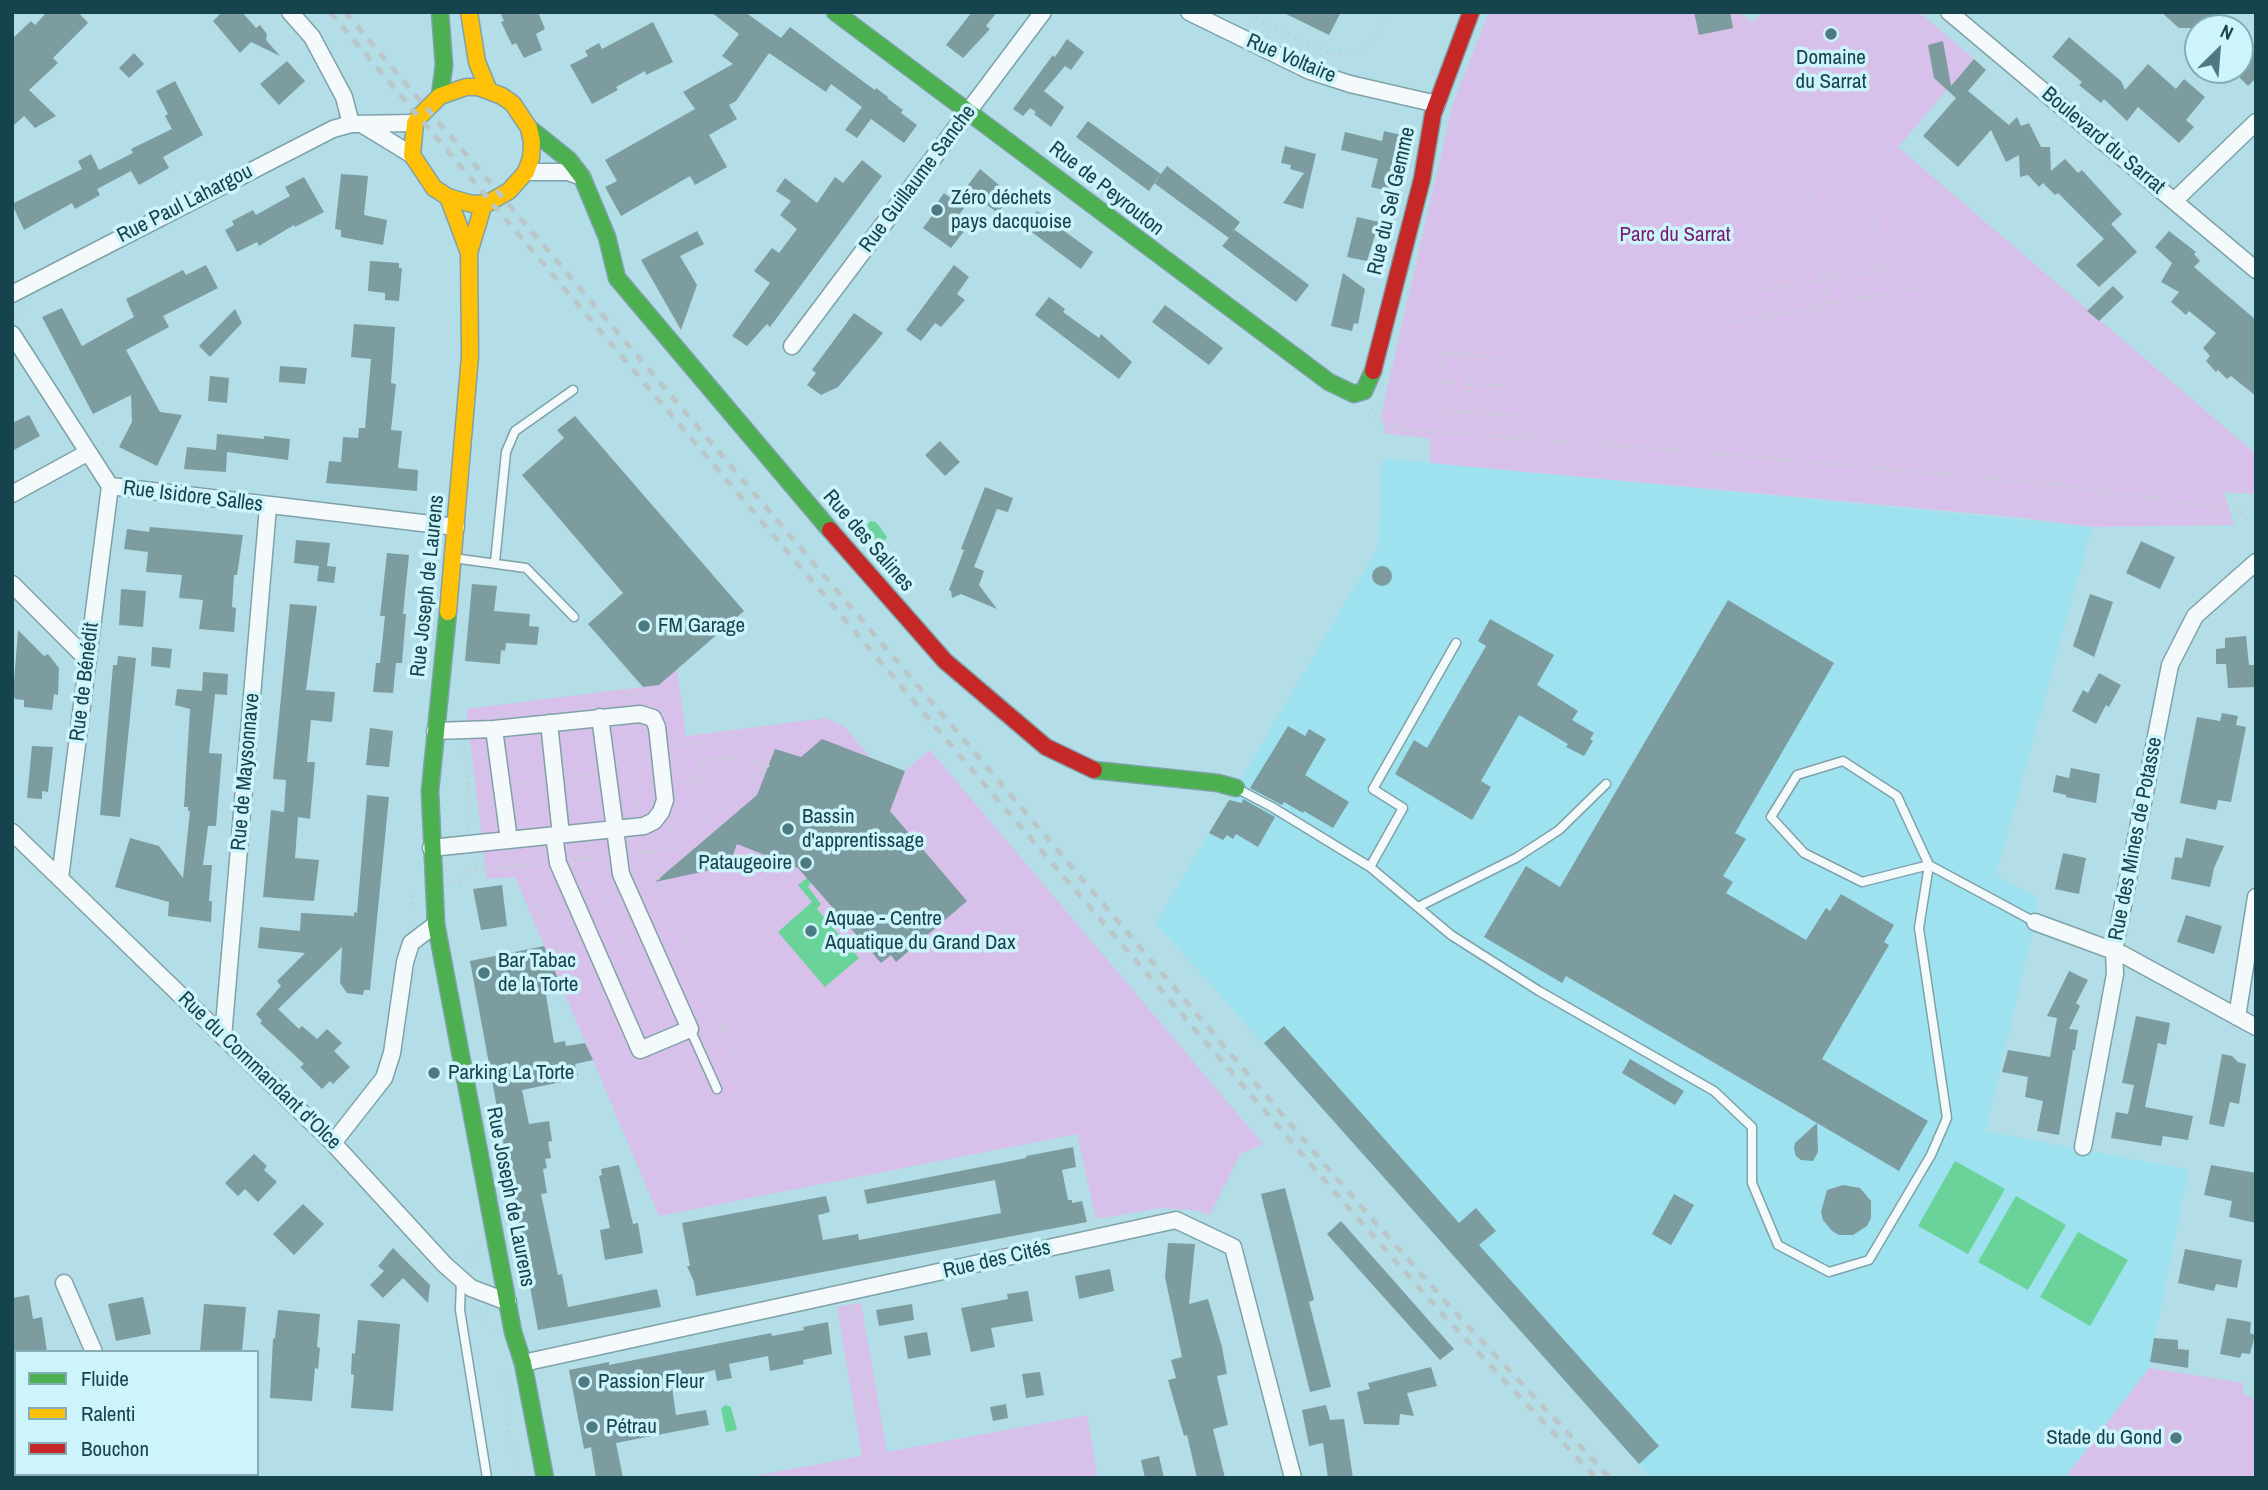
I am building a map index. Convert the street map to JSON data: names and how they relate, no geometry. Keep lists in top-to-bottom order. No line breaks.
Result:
{"streets":{"street":["Rue Voltaire","Boulevard du Sarrat","Rue Guillaume Sanche","Rue de Peyrouton","Rue du Sel Gemme","Rue Paul Lahargou","Rue Isidore Salles","Rue des Salines","Rue Joseph de Laurens","Rue de Bénédit","Rue de Maysonnave","Rue des Mines de Potasse","Rue du Commandant d'Olce","Rue des Cités"]},"crossings":[["Rue Voltaire","Rue du Sel Gemme"],["Rue Guillaume Sanche","Rue de Peyrouton"],["Rue de Peyrouton","Rue du Sel Gemme"],["Rue Paul Lahargou","Rue des Salines"],["Rue Paul Lahargou","Rue Joseph de Laurens"],["Rue Isidore Salles","Rue Joseph de Laurens"],["Rue Isidore Salles","Rue de Bénédit"],["Rue Isidore Salles","Rue de Maysonnave"],["Rue des Salines","Rue Joseph de Laurens"],["Rue Joseph de Laurens","Rue du Commandant d'Olce"],["Rue Joseph de Laurens","Rue des Cités"],["Rue de Bénédit","Rue du Commandant d'Olce"],["Rue de Maysonnave","Rue du Commandant d'Olce"]],"parks":["Parc du Sarrat"],"places":["Domaine du Sarrat","Zéro déchets pays dacquoise","FM Garage","Bassin d'apprentissage","Pataugeoire","Aquae - Centre Aquatique du Grand Dax","Bar Tabac de la Torte","Parking La Torte","Passion Fleur","Pétrau","Stade du Gond"],"legend":["Fluide","Ralenti","Bouchon"],"north":"top right"}
